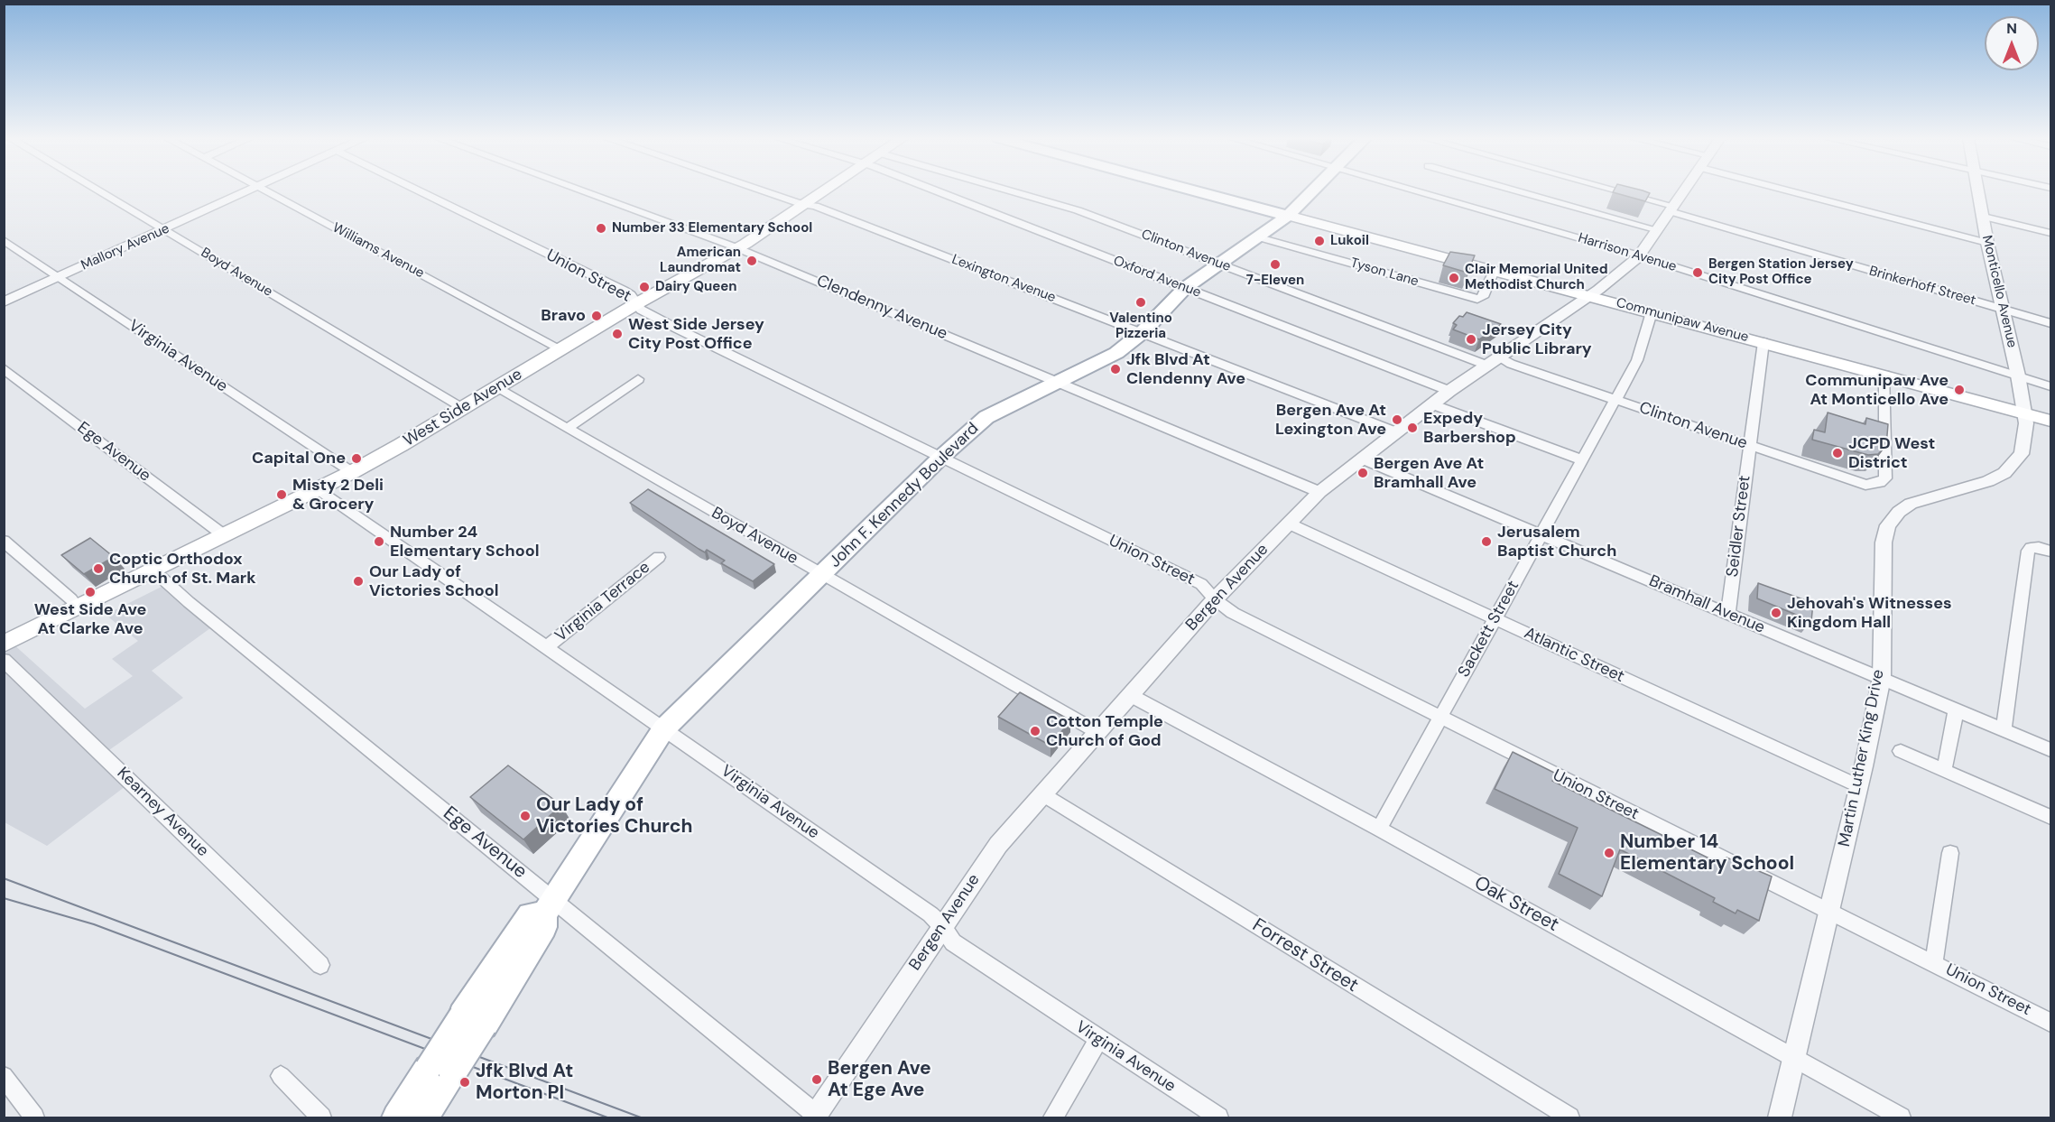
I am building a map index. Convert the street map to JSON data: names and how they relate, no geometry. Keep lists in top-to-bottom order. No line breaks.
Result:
{"streets":{"main road":["Communipaw Avenue","West Side Avenue","John F. Kennedy Boulevard"],"street":["Mallory Avenue","Williams Avenue","Clinton Avenue","Harrison Avenue","Boyd Avenue","Tyson Lane","Union Street","Oxford Avenue","Lexington Avenue","Brinkerhoff Street","Monticello Avenue","Clendenny Avenue","Virginia Avenue","Ege Avenue","Seidler Street","Bergen Avenue","Virginia Terrace","Bramhall Avenue","Sackett Street","Atlantic Street","Martin Luther King Drive","Kearney Avenue","Oak Street","Forrest Street"]},"crossings":[["Mallory Avenue","Boyd Avenue"],["Mallory Avenue","Virginia Avenue"],["Williams Avenue","West Side Avenue"],["Clinton Avenue","Communipaw Avenue"],["Clinton Avenue","John F. Kennedy Boulevard"],["Clinton Avenue","Seidler Street"],["Clinton Avenue","Bergen Avenue"],["Clinton Avenue","Sackett Street"],["Harrison Avenue","Monticello Avenue"],["Harrison Avenue","Bergen Avenue"],["Boyd Avenue","West Side Avenue"],["Boyd Avenue","John F. Kennedy Boulevard"],["Boyd Avenue","Bergen Avenue"],["Tyson Lane","Communipaw Avenue"],["Tyson Lane","John F. Kennedy Boulevard"],["Union Street","West Side Avenue"],["Union Street","John F. Kennedy Boulevard"],["Union Street","Bergen Avenue"],["Union Street","Sackett Street"],["Union Street","Martin Luther King Drive"],["Oxford Avenue","John F. Kennedy Boulevard"],["Oxford Avenue","Bergen Avenue"],["Lexington Avenue","West Side Avenue"],["Lexington Avenue","John F. Kennedy Boulevard"],["Lexington Avenue","Bergen Avenue"],["Brinkerhoff Street","Monticello Avenue"],["Brinkerhoff Street","Bergen Avenue"],["Monticello Avenue","Communipaw Avenue"],["Monticello Avenue","Martin Luther King Drive"],["Clendenny Avenue","West Side Avenue"],["Clendenny Avenue","John F. Kennedy Boulevard"],["Clendenny Avenue","Bergen Avenue"],["Communipaw Avenue","John F. Kennedy Boulevard"],["Communipaw Avenue","Seidler Street"],["Communipaw Avenue","Bergen Avenue"],["Communipaw Avenue","Sackett Street"],["Communipaw Avenue","Martin Luther King Drive"],["Virginia Avenue","West Side Avenue"],["Virginia Avenue","John F. Kennedy Boulevard"],["Virginia Avenue","Bergen Avenue"],["Virginia Avenue","Virginia Terrace"],["West Side Avenue","Ege Avenue"],["Ege Avenue","John F. Kennedy Boulevard"],["Ege Avenue","Bergen Avenue"],["Seidler Street","Bramhall Avenue"],["Bergen Avenue","Bramhall Avenue"],["Bergen Avenue","Atlantic Street"],["Bergen Avenue","Oak Street"],["Bergen Avenue","Forrest Street"],["Bramhall Avenue","Sackett Street"],["Bramhall Avenue","Martin Luther King Drive"],["Sackett Street","Atlantic Street"],["Sackett Street","Oak Street"],["Atlantic Street","Martin Luther King Drive"],["Martin Luther King Drive","Oak Street"]],"places":["Number 33 Elementary School","Lukoil","American Laundromat","7-Eleven","Bergen Station Jersey City Post Office","Clair Memorial United Methodist Church","Dairy Queen","Valentino Pizzeria","Bravo","West Side Jersey City Post Office","Jersey City Public Library","Jfk Blvd At Clendenny Ave","Communipaw Ave At Monticello Ave","Bergen Ave At Lexington Ave","Expedy Barbershop","JCPD West District","Capital One","Bergen Ave At Bramhall Ave","Misty 2 Deli & Grocery","Number 24 Elementary School","Jerusalem Baptist Church","Coptic Orthodox Church of St. Mark","Our Lady of Victories School","West Side Ave At Clarke Ave","Jehovah's Witnesses Kingdom Hall","Cotton Temple Church of God","Our Lady of Victories Church","Number 14 Elementary School","Bergen Ave At Ege Ave","Jfk Blvd At Morton Pl"],"north":"top"}
